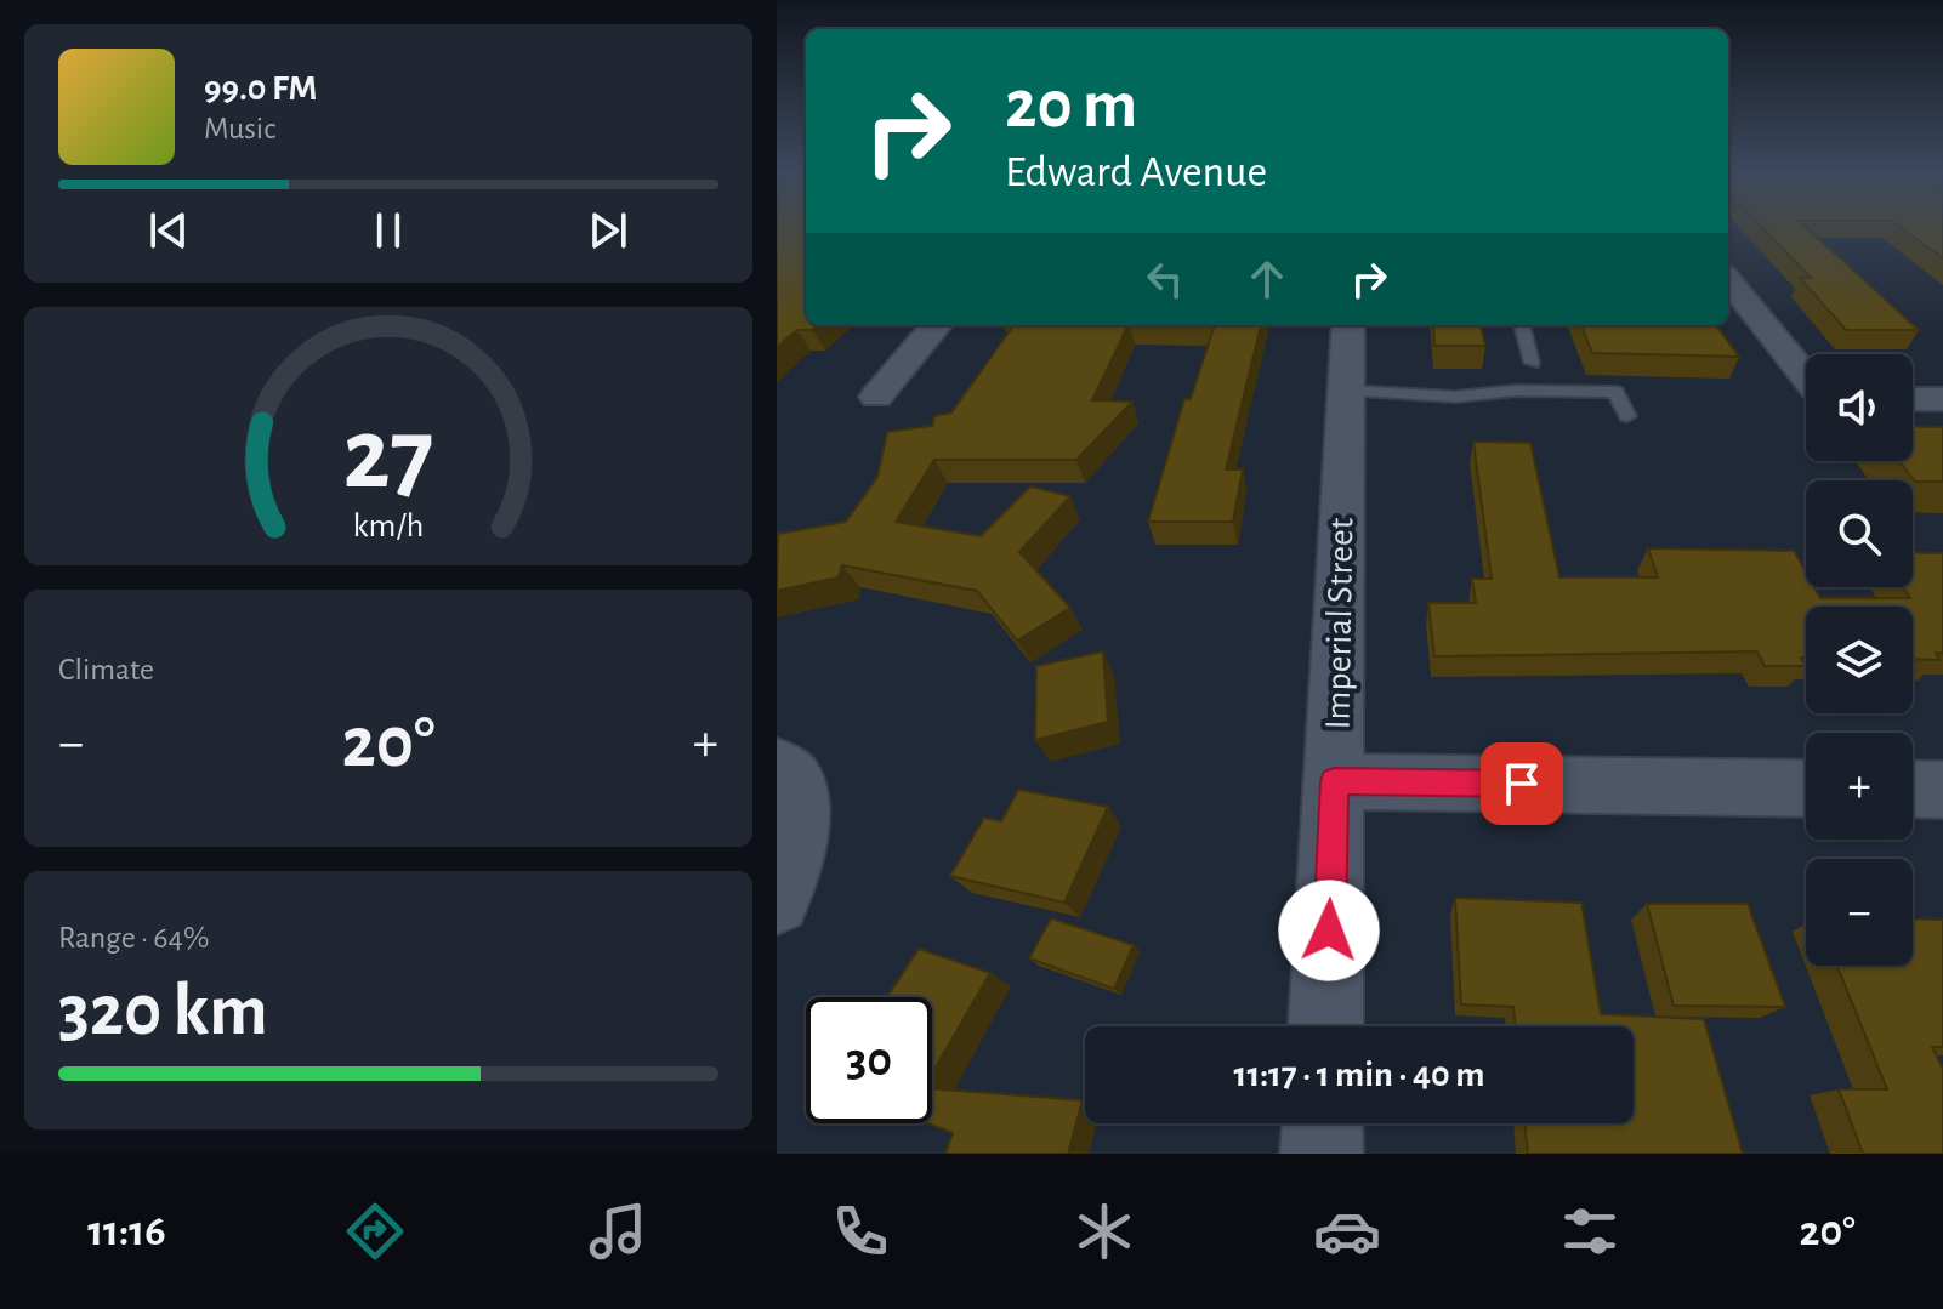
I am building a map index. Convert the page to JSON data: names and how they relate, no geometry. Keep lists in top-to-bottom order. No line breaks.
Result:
{"streets":{"street":["Imperial Street"]},"page":{"turn":["20 m","Edward Avenue"],"song":["99.0 FM","Music"],"map_buttons":["+","−"],"tile":["Climate",["Range · 64%","320 km"]],"heat":["−","20°","+"],"limit":"30","trip":"11:17 · 1 min · 40 m","tabs":["11:16","20°"],"gauge":["27","km/h"]}}
